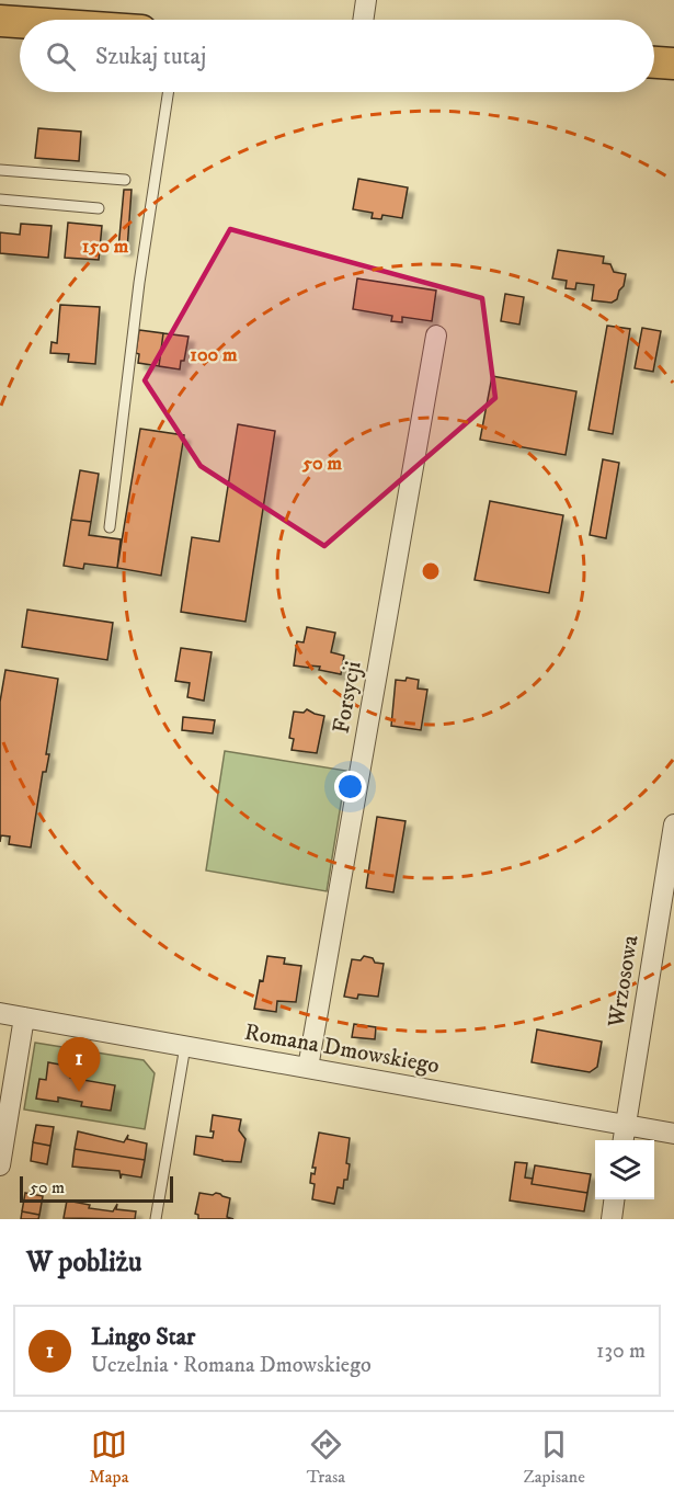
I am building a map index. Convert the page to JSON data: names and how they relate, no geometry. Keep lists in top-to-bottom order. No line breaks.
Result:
{"streets":{"street":["Forsycji","Wrzosowa","Romana Dmowskiego"]},"crossings":[["Forsycji","Romana Dmowskiego"],["Wrzosowa","Romana Dmowskiego"]],"scale_bar":"50 m","page":{"search":"Szukaj tutaj","pins":"1","scale":"50 m","heading":"W pobliżu","list":[{"mark":"1","name":"Lingo Star","note":"Uczelnia · Romana Dmowskiego","value":"130 m"}],"nav":["Mapa","Trasa","Zapisane"]},"rings":["150 m","100 m","50 m"]}
